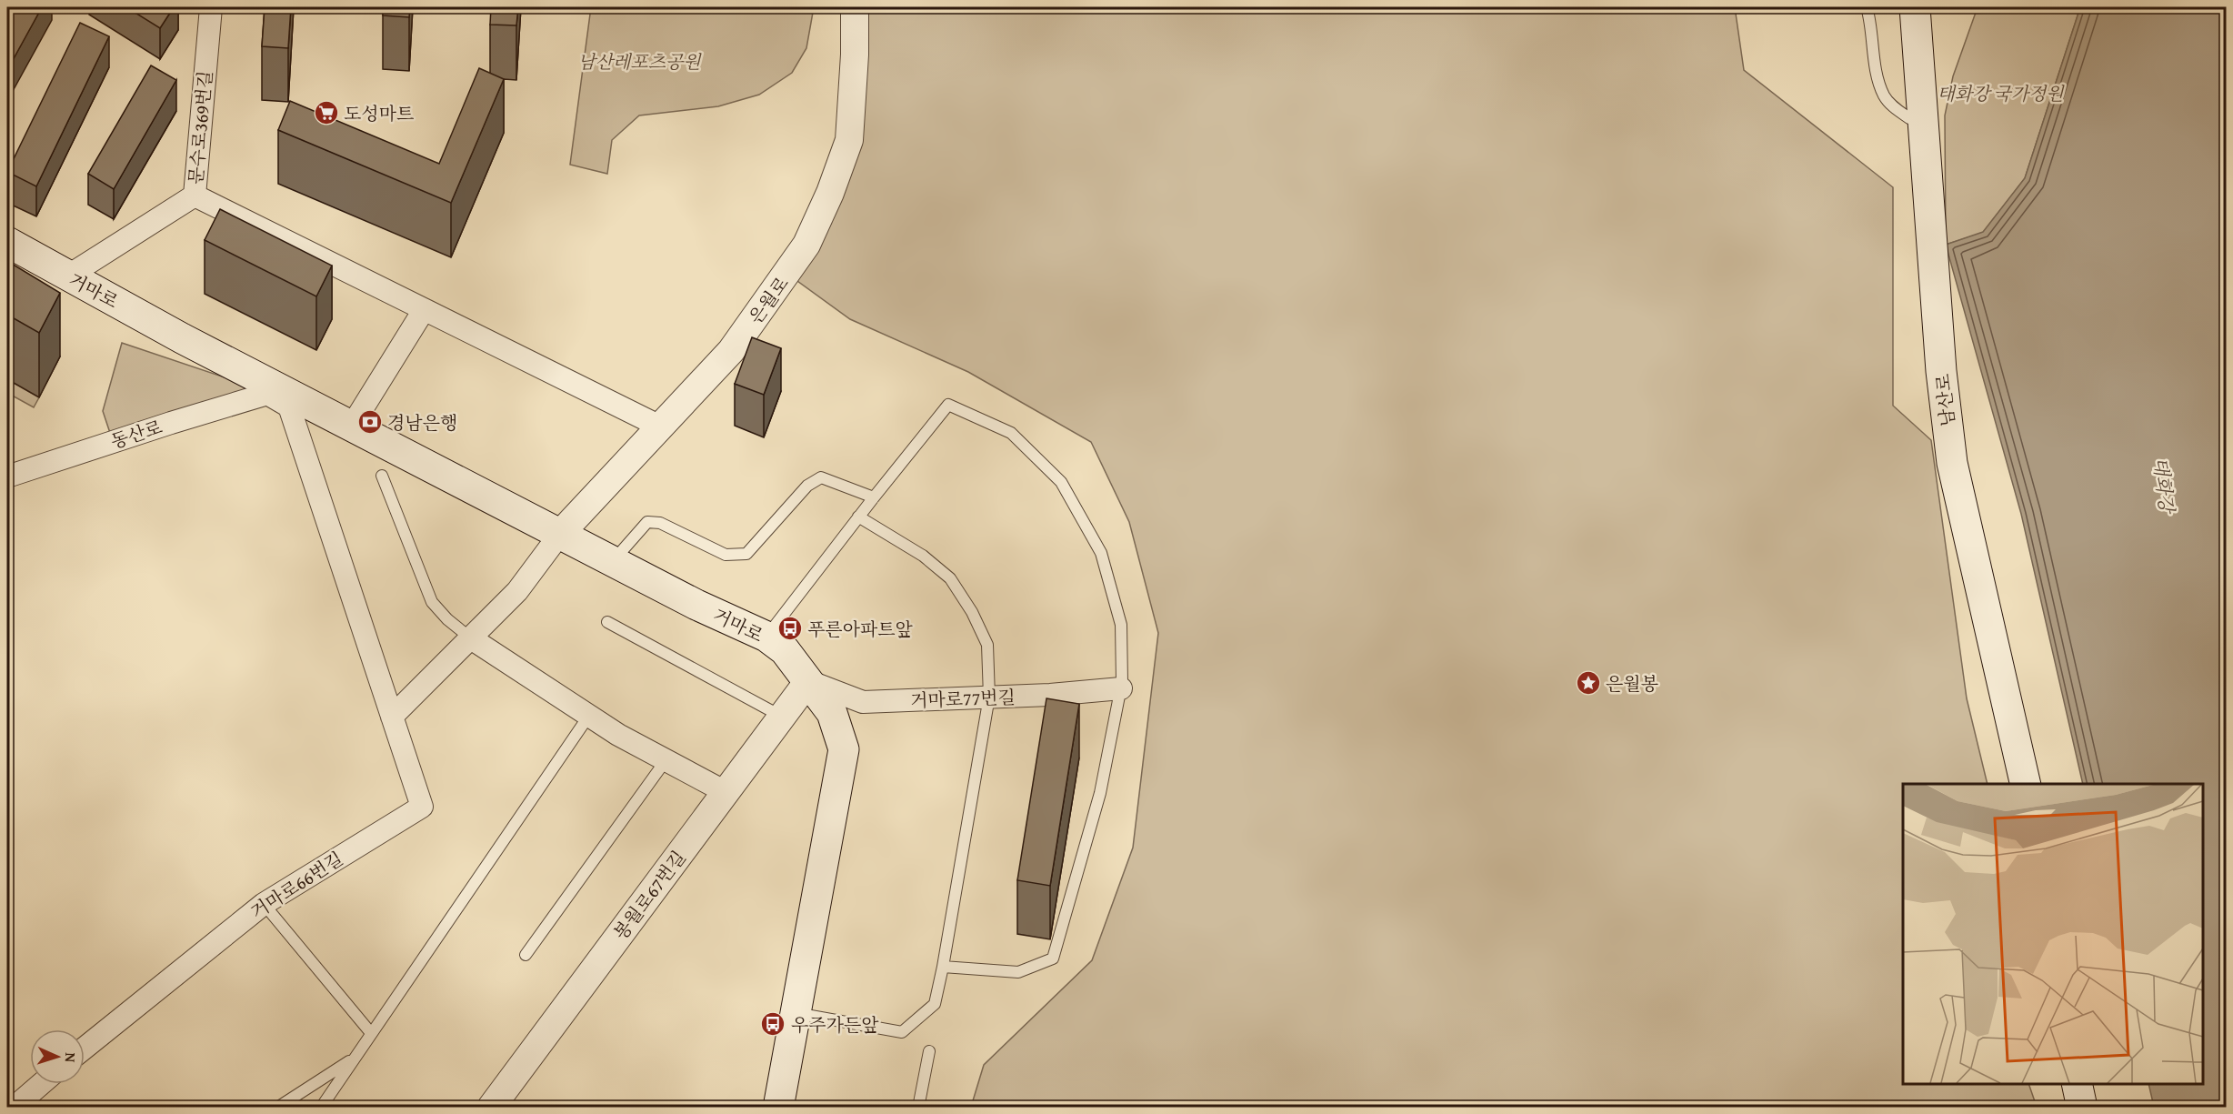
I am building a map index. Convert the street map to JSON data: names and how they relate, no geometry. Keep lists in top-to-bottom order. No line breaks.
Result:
{"streets":{"main road":["거마로","남산로"],"street":["문수로369번길","은월로","동산로","거마로77번길","거마로66번길","봉월로67번길"]},"crossings":[["문수로369번길","거마로"],["거마로","은월로"],["거마로","동산로"],["거마로","거마로77번길"],["거마로","거마로66번길"],["거마로","봉월로67번길"],["동산로","거마로66번길"],["거마로77번길","봉월로67번길"]],"water":["태화강"],"parks":["남산레포츠공원","태화강 국가정원"],"places":{"supermarket":["도성마트"],"bank":["경남은행"],"bus stop":["푸른아파트앞","우주가든앞"],"place":["은월봉"]},"north":"right"}
